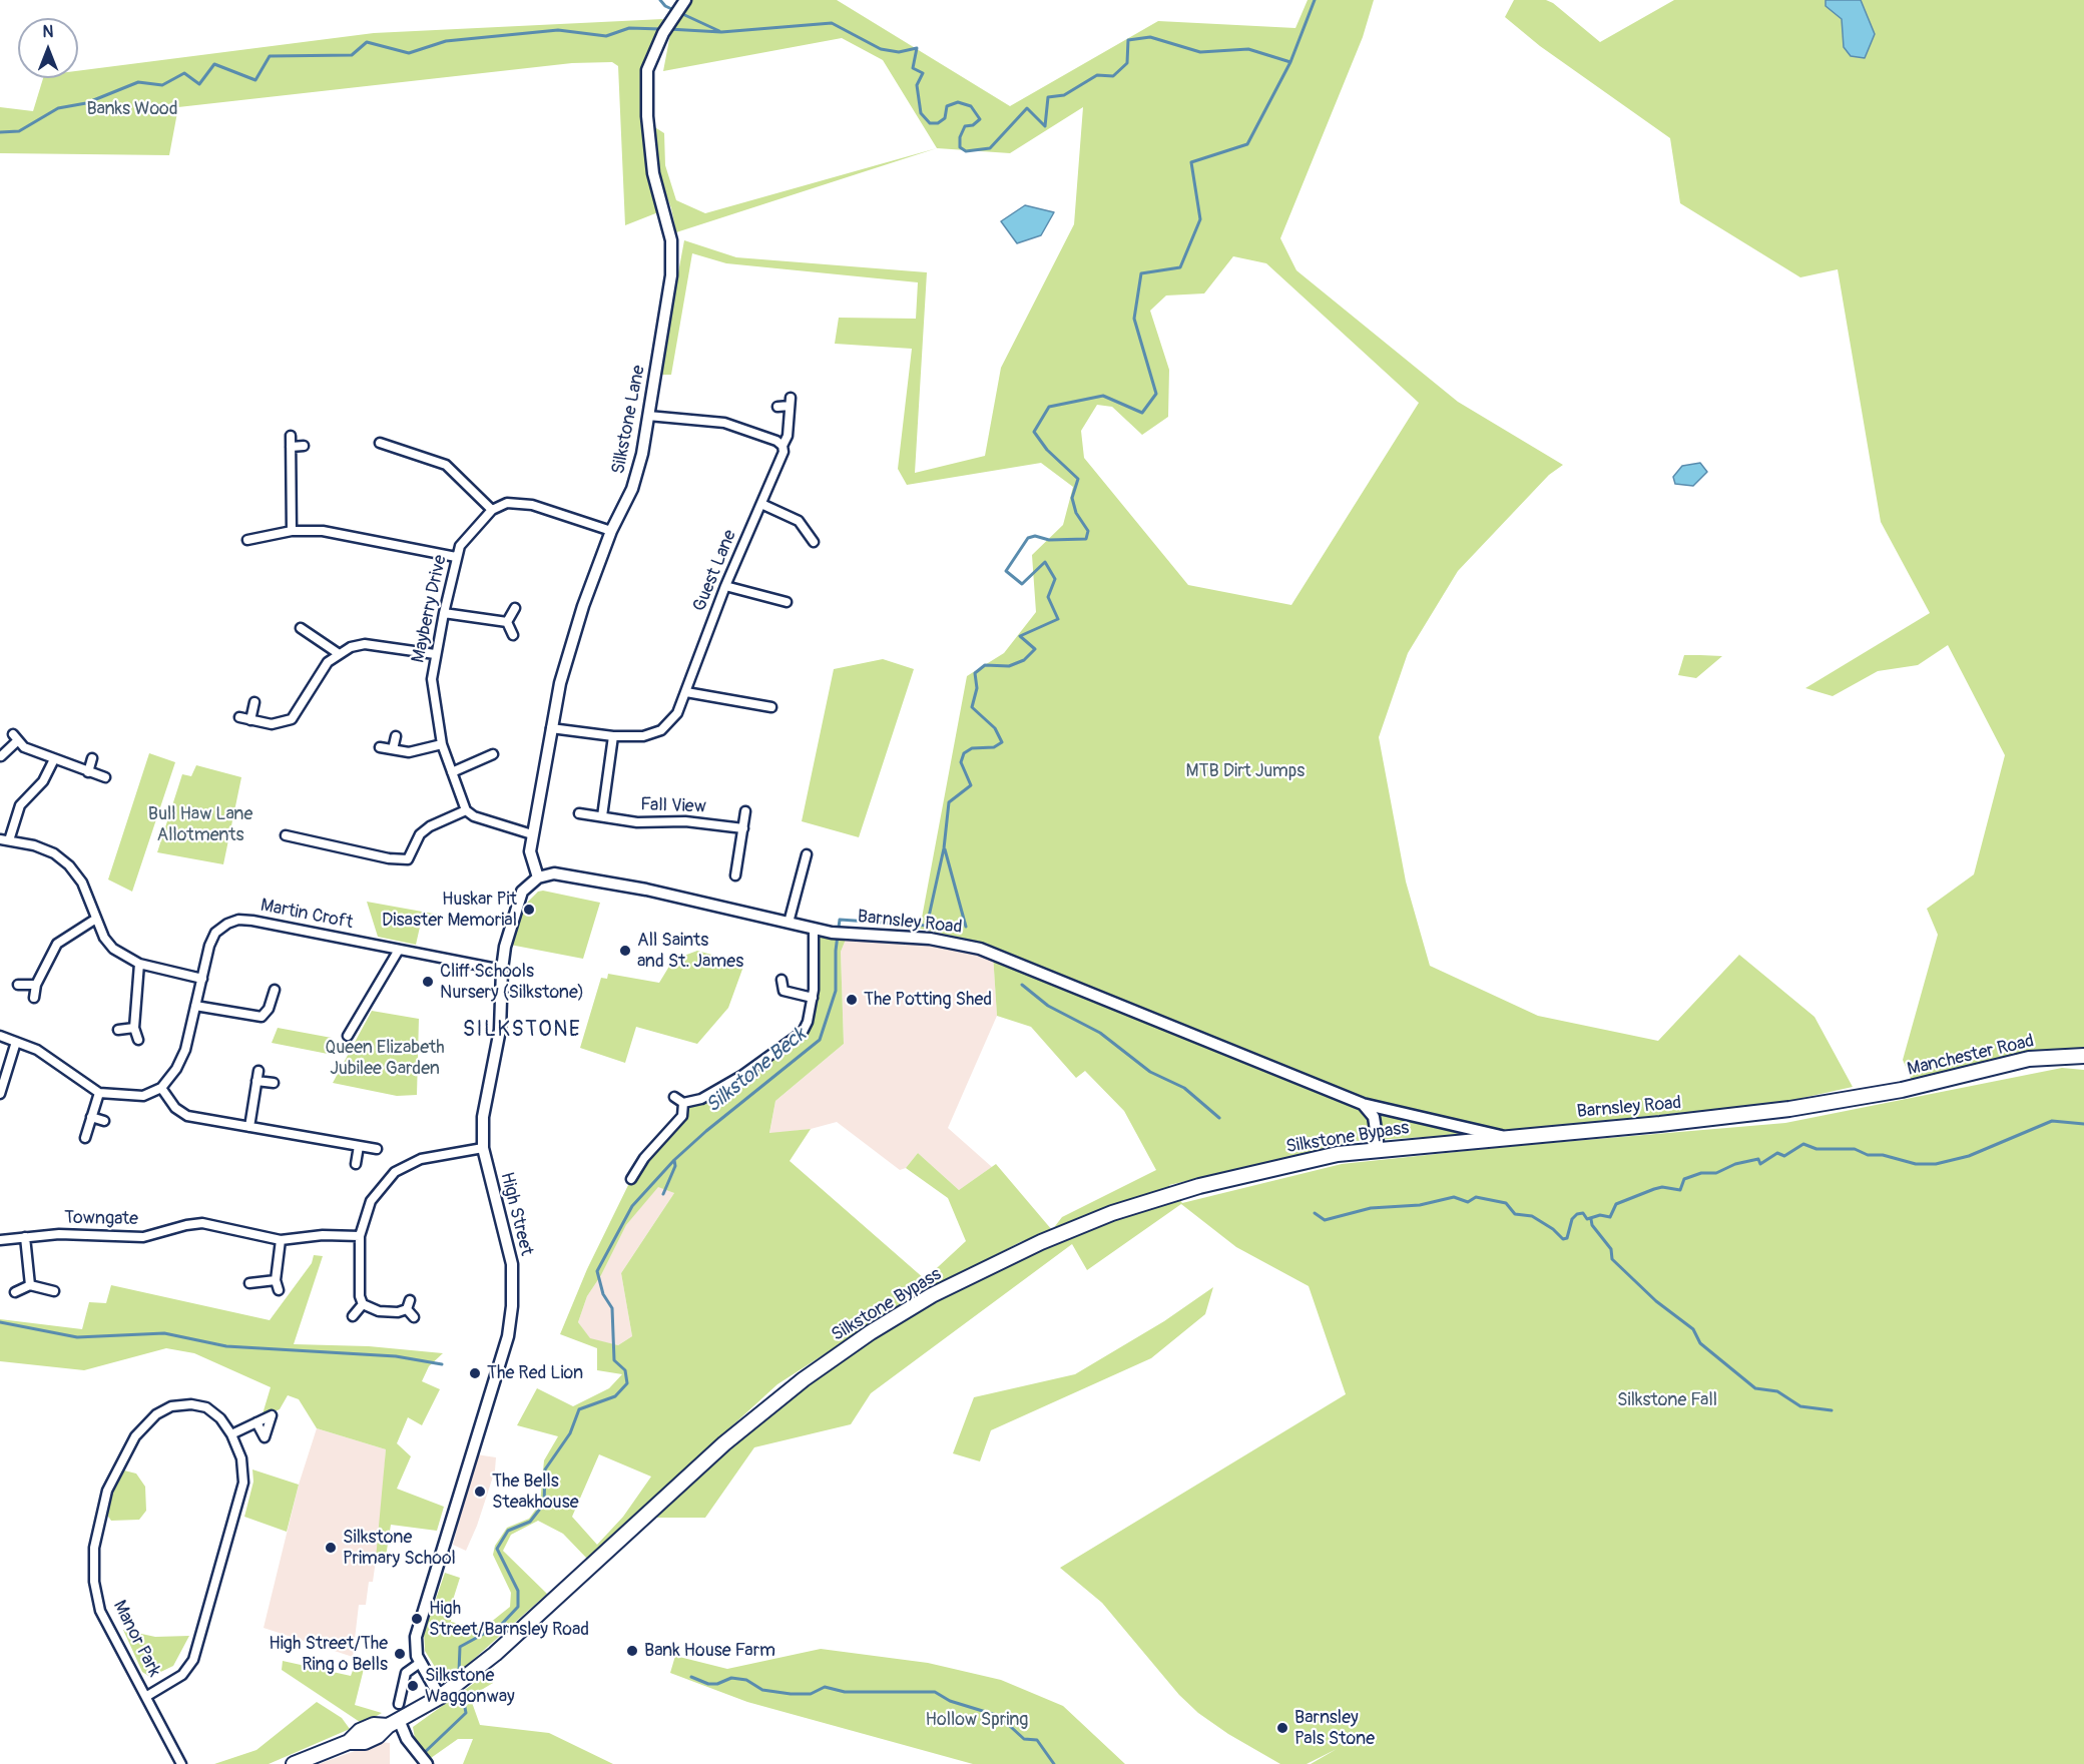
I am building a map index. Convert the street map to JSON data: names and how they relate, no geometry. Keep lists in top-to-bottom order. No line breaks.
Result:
{"streets":{"highway":["Barnsley Road","Manchester Road","Silkstone Bypass"],"street":["Silkstone Lane","Guest Lane","Mayberry Drive","Fall View","Martin Croft","High Street","Towngate","Manor Park"]},"crossings":[["Silkstone Lane","Guest Lane"],["Silkstone Lane","Barnsley Road"],["Silkstone Lane","High Street"],["Martin Croft","High Street"],["Barnsley Road","Manchester Road"],["Barnsley Road","Silkstone Bypass"],["Barnsley Road","High Street"],["Silkstone Bypass","High Street"]],"districts":["SILKSTONE"],"water":["Silkstone Beck"],"parks":["Banks Wood","MTB Dirt Jumps","Bull Haw Lane Allotments","Queen Elizabeth Jubilee Garden","Silkstone Fall","Hollow Spring"],"places":["Huskar Pit Disaster Memorial","All Saints and St. James","Cliff Schools Nursery (Silkstone)","The Potting Shed","The Red Lion","The Bells Steakhouse","Silkstone Primary School","High Street/Barnsley Road","Bank House Farm","High Street/The Ring o Bells","Silkstone Waggonway","Barnsley Pals Stone"],"north":"top"}
